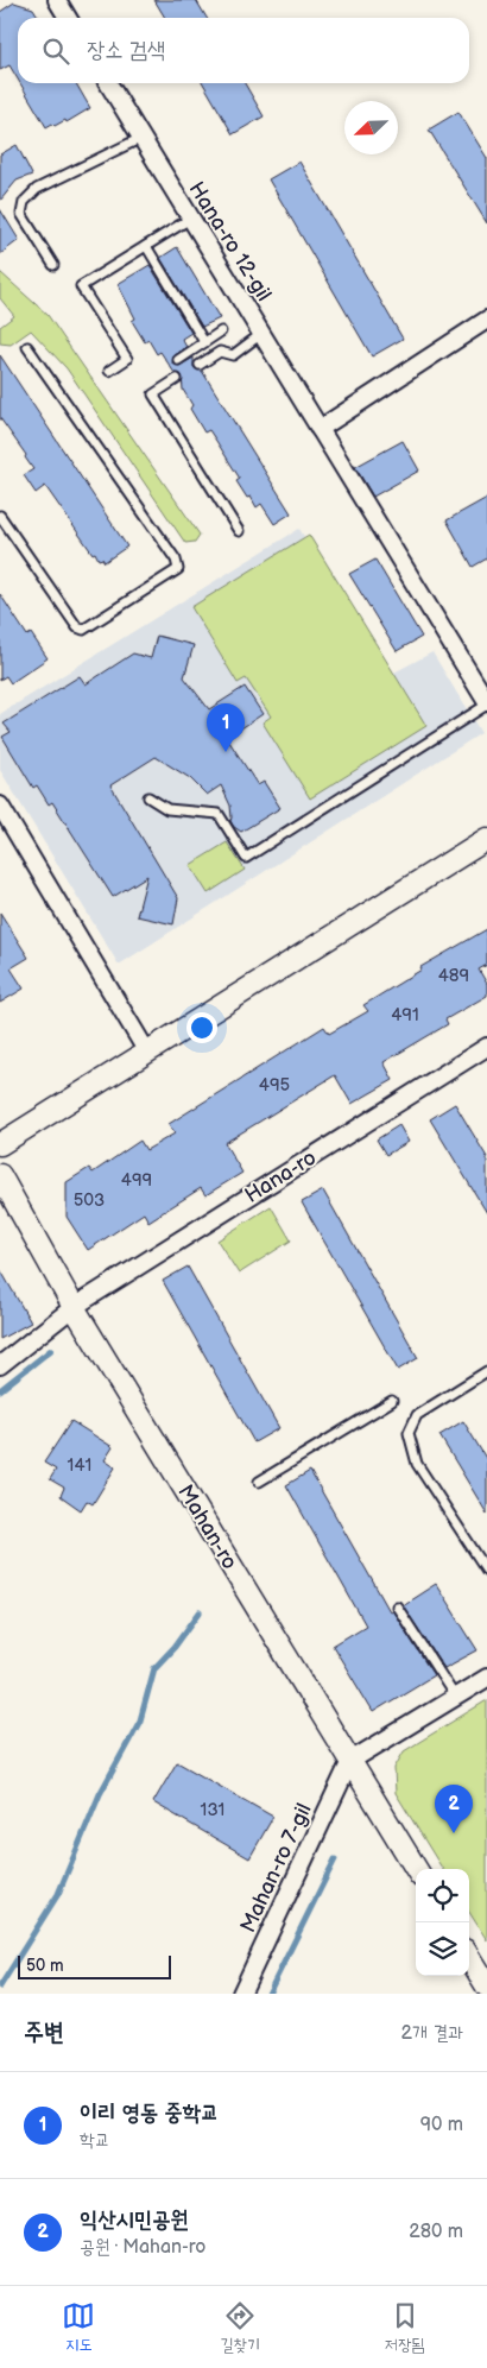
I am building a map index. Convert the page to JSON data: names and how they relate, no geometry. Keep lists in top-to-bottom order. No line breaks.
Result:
{"streets":{"street":["Hana-ro 12-gil","Hana-ro","Mahan-ro","Mahan-ro 7-gil"]},"crossings":[["Hana-ro","Mahan-ro"],["Mahan-ro","Mahan-ro 7-gil"]],"house_numbers":["489","491","495","499","503","141","131"],"scale_bar":"50 m","north":"bottom left","page":{"search":"장소 검색","pins":["1","2"],"scale":"50 m","heading":["주변","2개 결과"],"list":[{"mark":"1","name":"이리 영동 중학교","note":"학교","value":"90 m"},{"mark":"2","name":"익산시민공원","note":"공원 · Mahan-ro","value":"280 m"}],"nav":["지도","길찾기","저장됨"]}}
